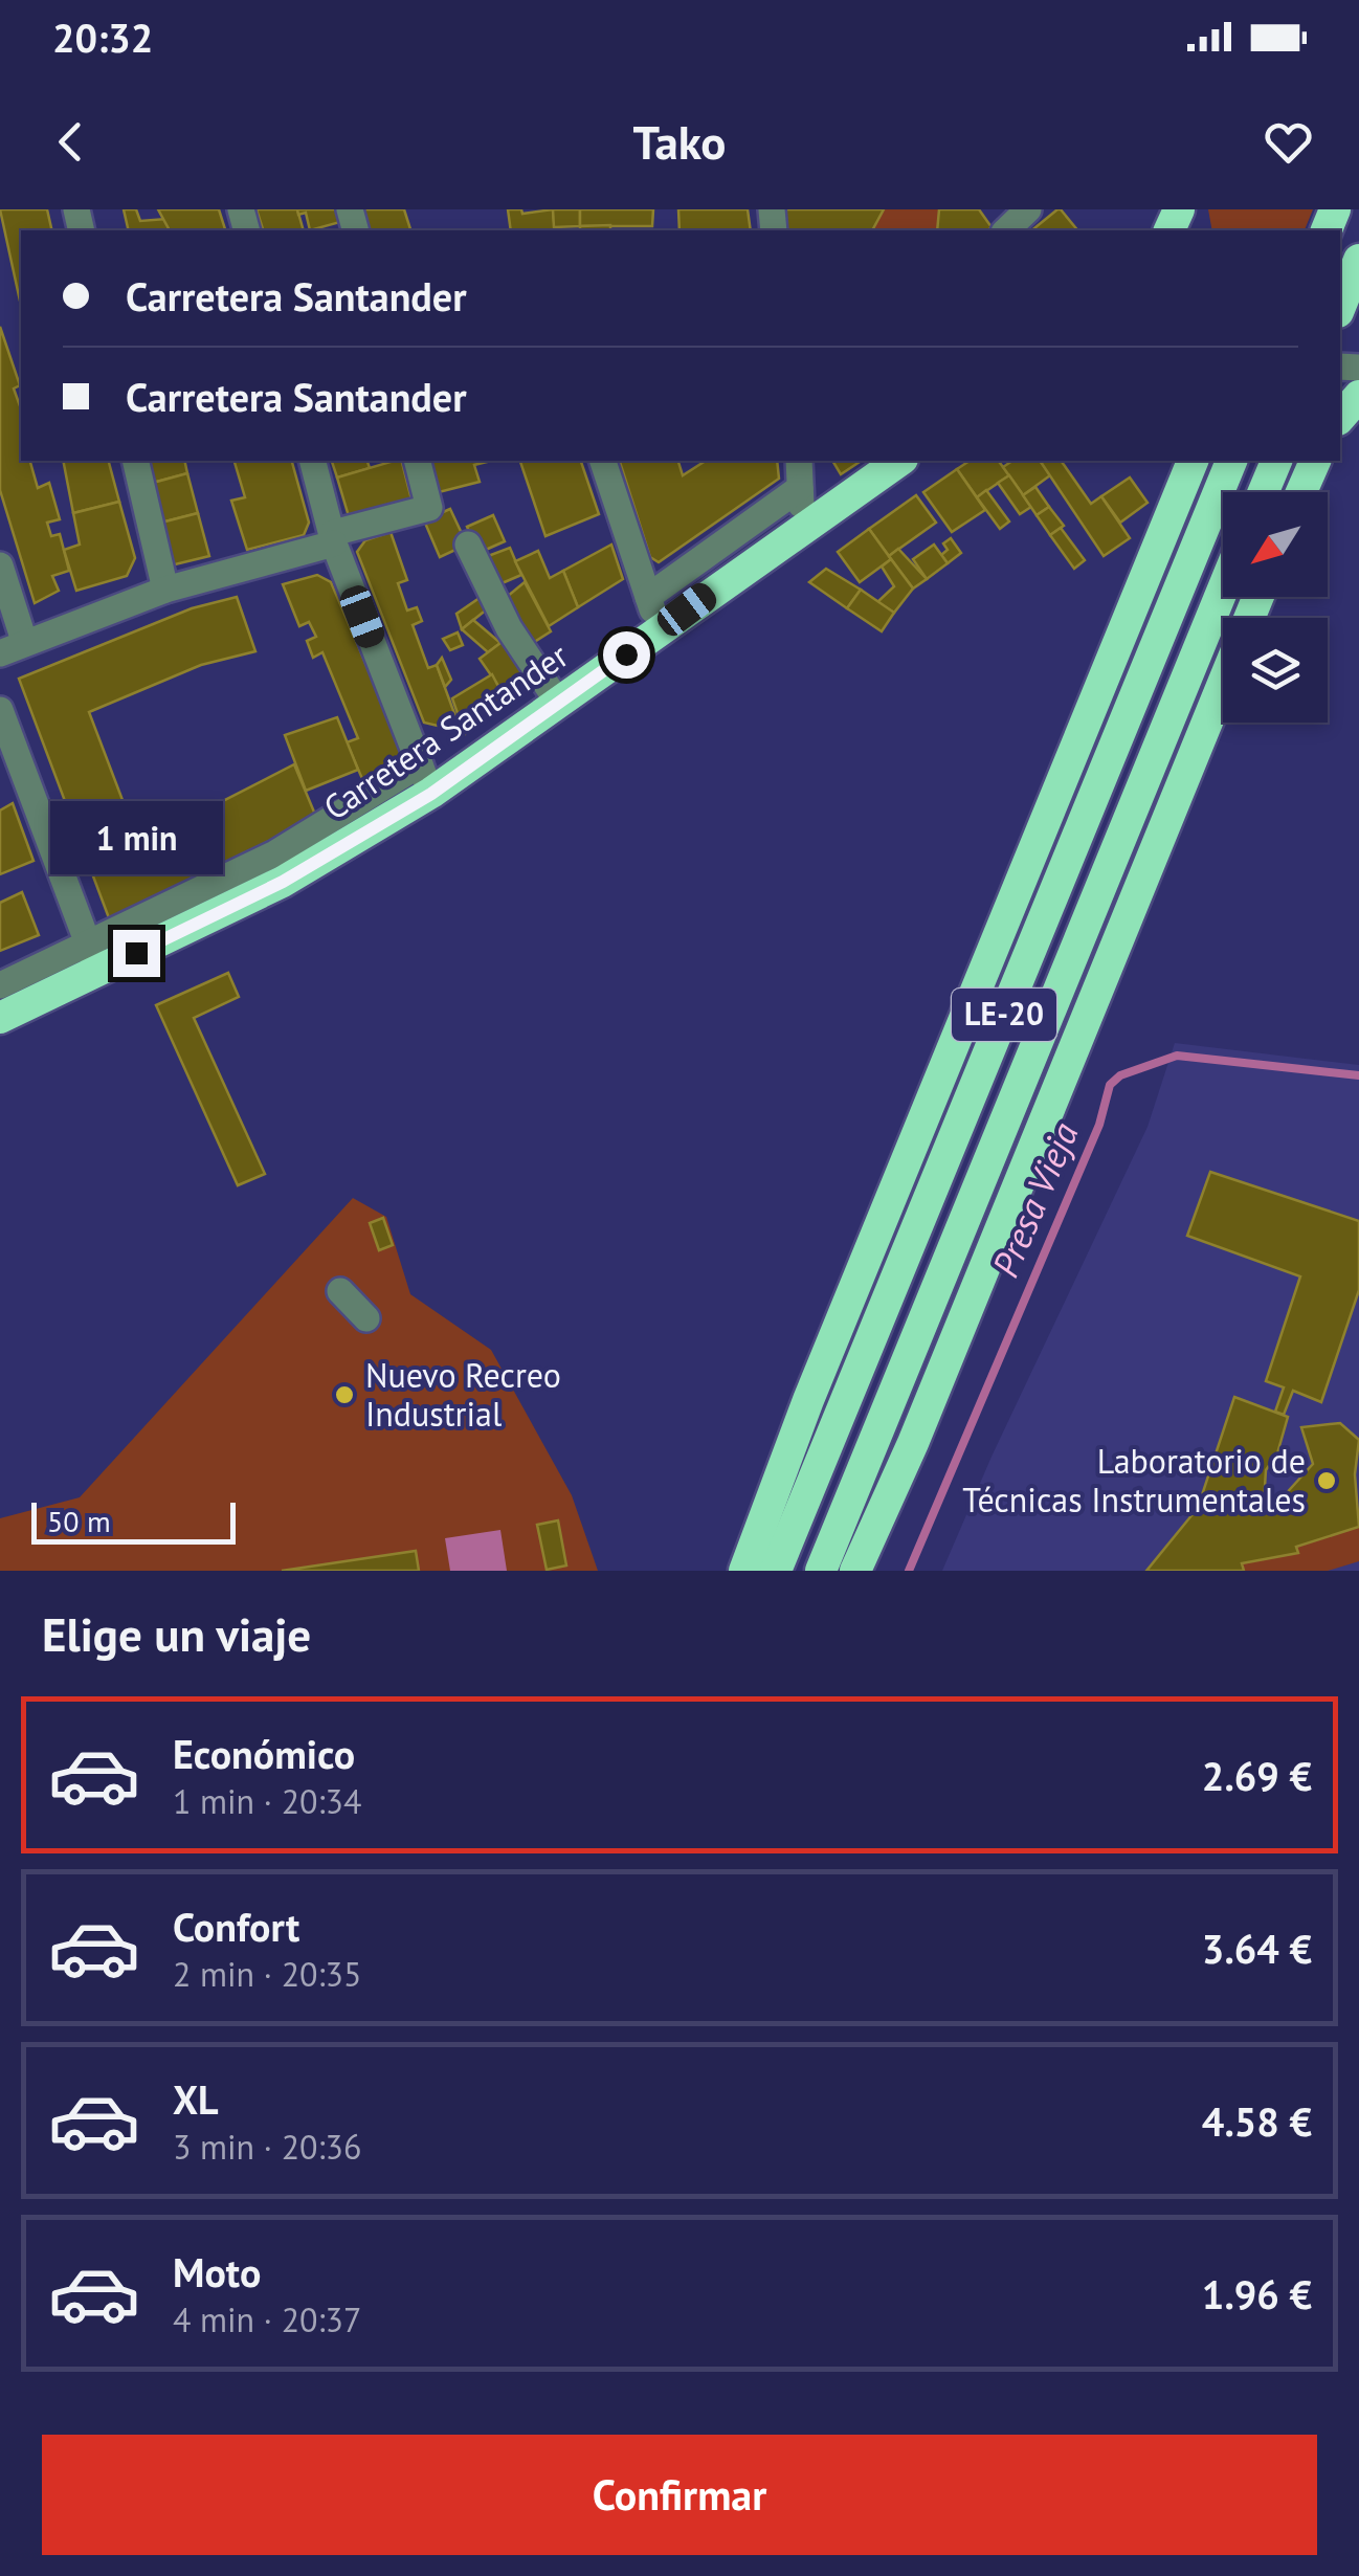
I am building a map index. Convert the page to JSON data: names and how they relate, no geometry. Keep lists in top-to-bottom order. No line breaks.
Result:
{"streets":{"highway":["Carretera Santander","LE-20"]},"water":["Presa Vieja"],"places":["Nuevo Recreo Industrial","Laboratorio de Técnicas Instrumentales"],"scale_bar":"50 m","north":"bottom left","page":{"status":"20:32","header":"Tako","banner":["Carretera Santander","Carretera Santander"],"bubble":"1 min","scale":"50 m","heading":"Elige un viaje","list":[{"name":"Económico","note":"1 min · 20:34","value":"2.69 €"},{"name":"Confort","note":"2 min · 20:35","value":"3.64 €"},{"name":"XL","note":"3 min · 20:36","value":"4.58 €"},{"name":"Moto","note":"4 min · 20:37","value":"1.96 €"}],"buttons":"Confirmar"}}
